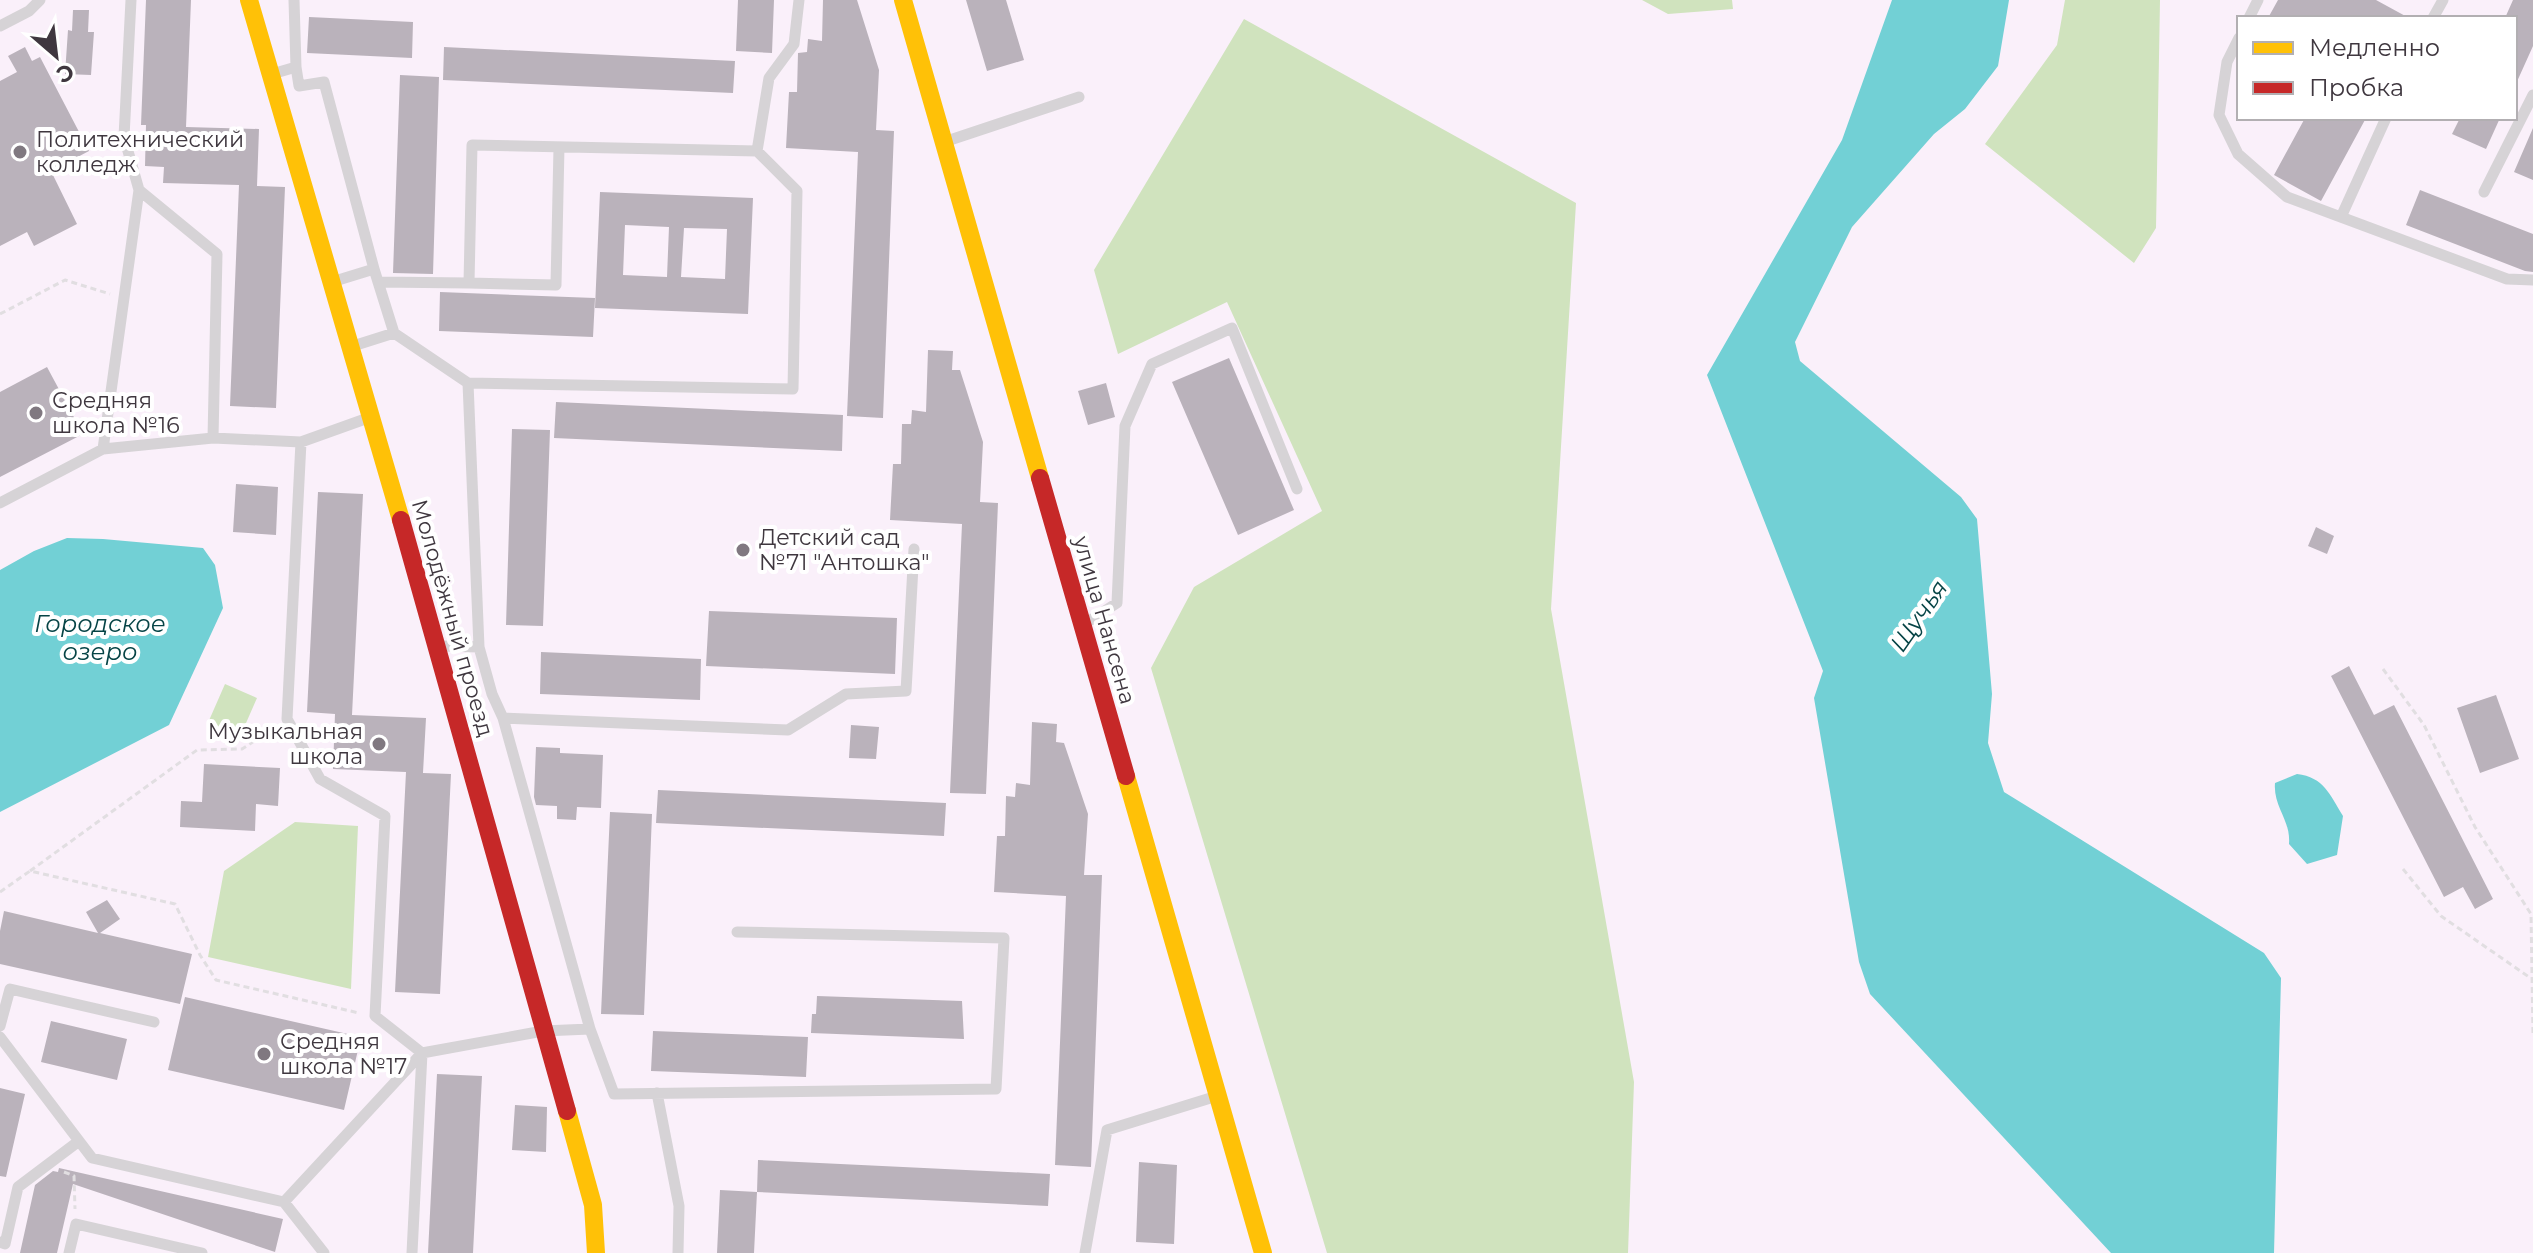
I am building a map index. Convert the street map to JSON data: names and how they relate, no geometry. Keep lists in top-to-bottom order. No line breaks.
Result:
{"streets":{"street":["Молодёжный проезд","улица Нансена"]},"water":["Щучья","Городское озеро"],"places":["Политехнический колледж","Средняя школа №16","Детский сад №71 \"Антошка\"","Музыкальная школа","Средняя школа №17"],"legend":["Медленно","Пробка"],"north":"bottom right"}
